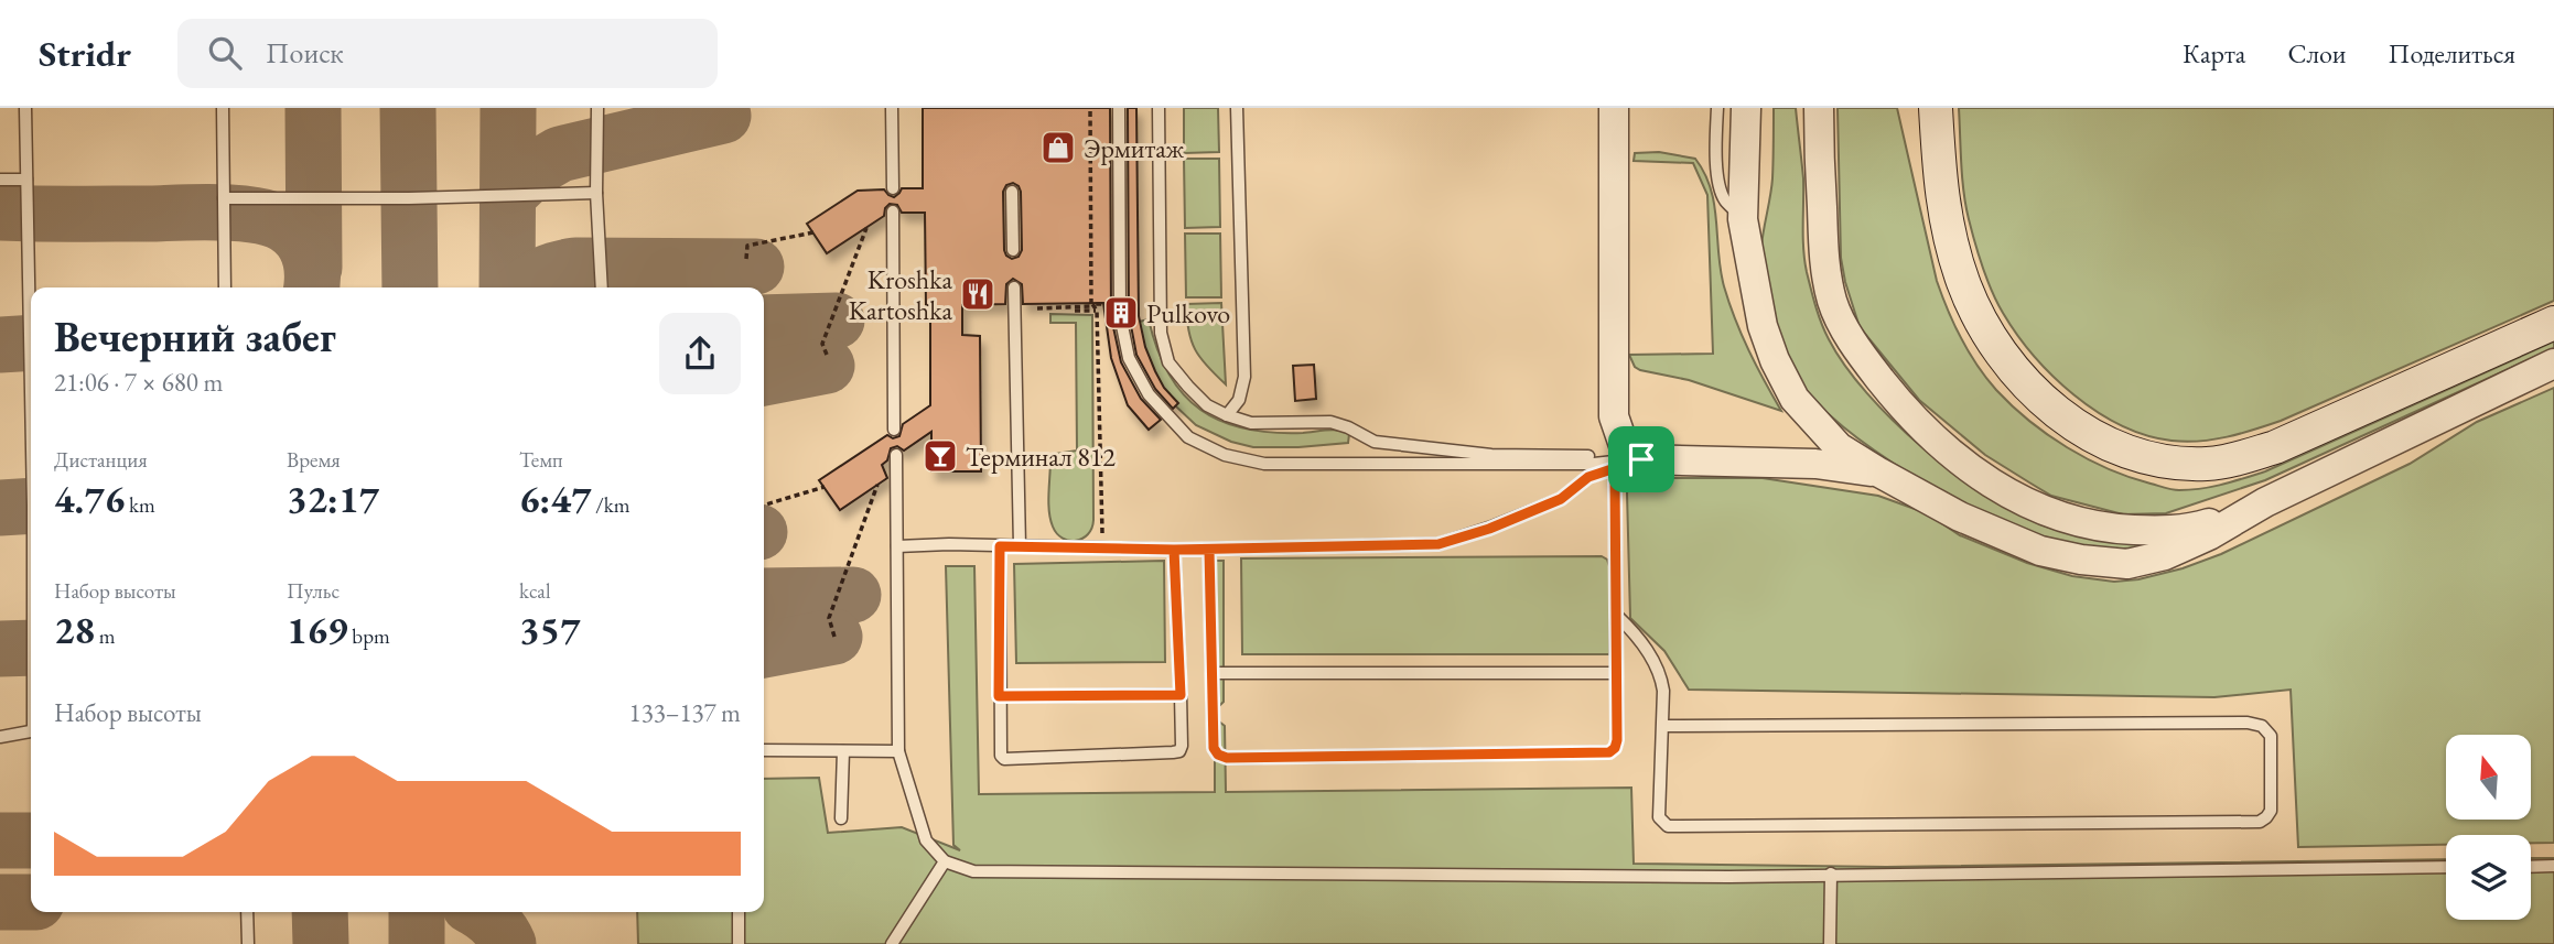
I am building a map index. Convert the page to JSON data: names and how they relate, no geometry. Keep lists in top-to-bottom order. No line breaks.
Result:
{"places":{"shop":["Эрмитаж"],"restaurant":["Kroshka Kartoshka"],"building":["Pulkovo"],"bar":["Терминал 812"]},"north":"top","page":{"header":"Stridr","search":"Поиск","nav":["Карта","Слои","Поделиться"],"heading":["Вечерний забег","21:06 · 7 × 680 m"],"stats":[["Дистанция","4.76 km"],["Время","32:17"],["Темп","6:47 /km"],["Набор высоты","28 m"],["Пульс","169 bpm"],["kcal","357"]],"chart":["Набор высоты","133–137 m"]}}
